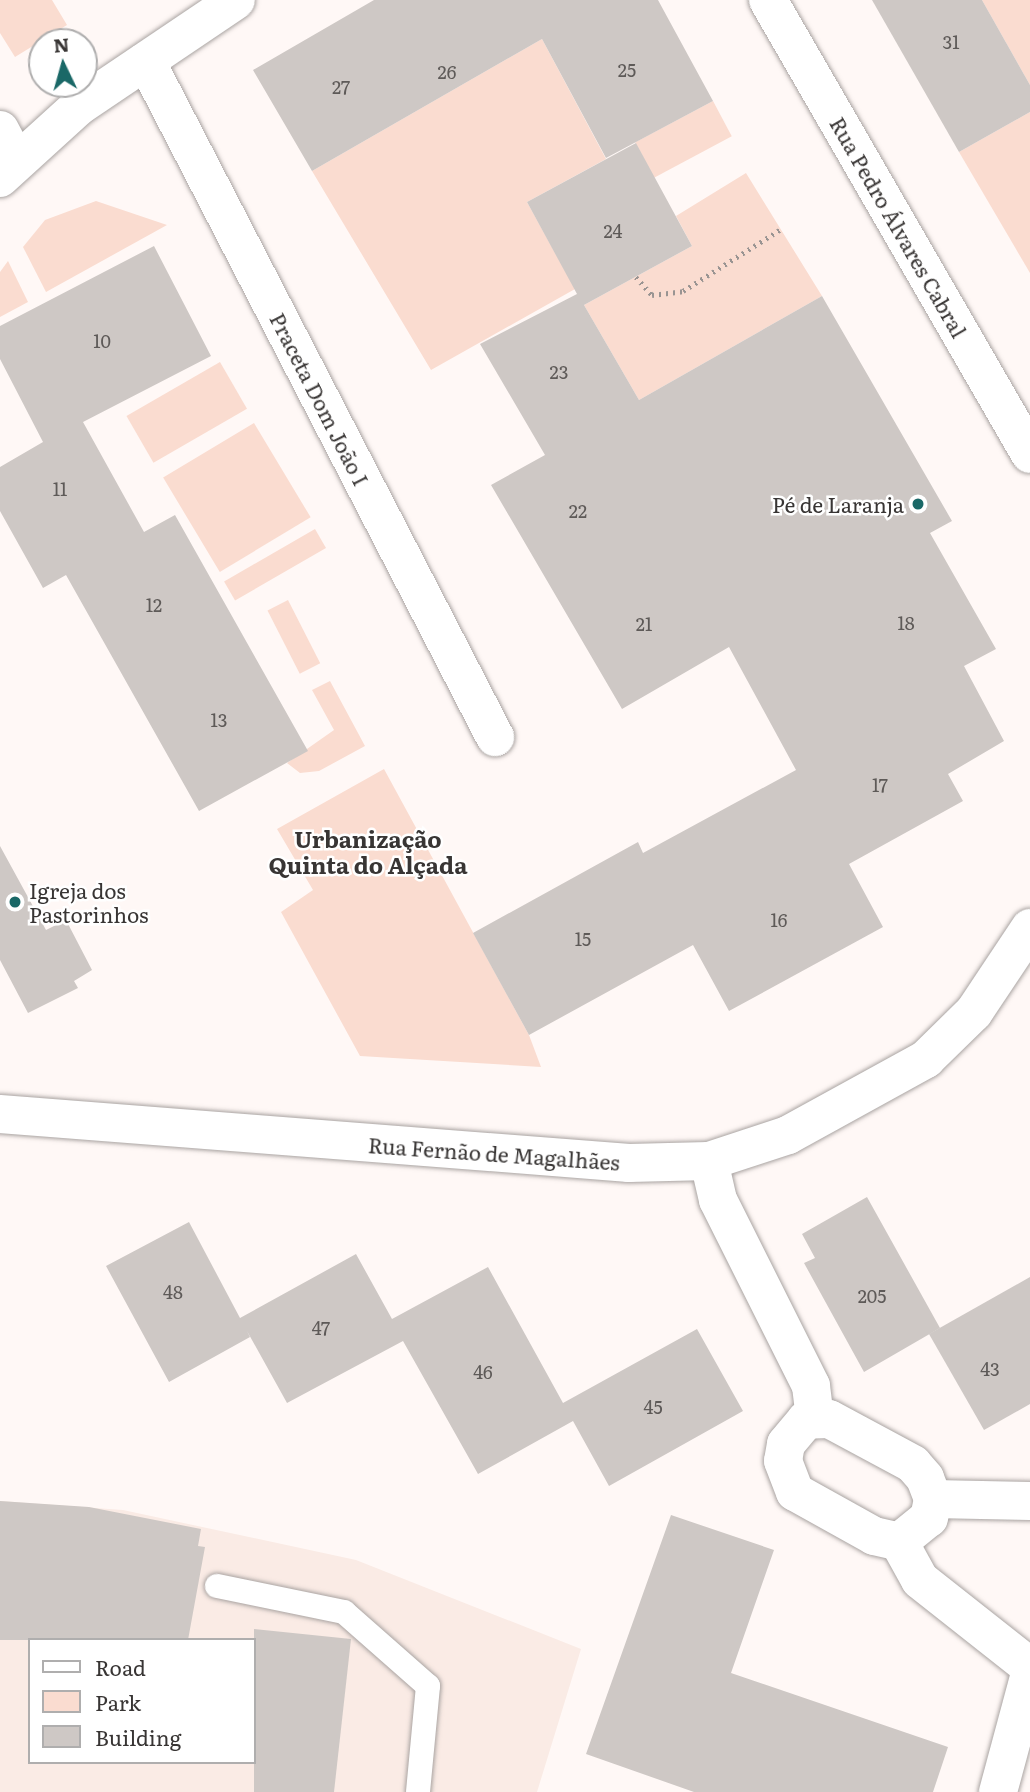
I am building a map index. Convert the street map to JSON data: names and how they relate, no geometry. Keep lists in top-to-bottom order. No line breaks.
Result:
{"streets":{"street":["Rua Pedro Álvares Cabral","Praceta Dom João I","Rua Fernão de Magalhães"]},"districts":["Urbanização Quinta do Alçada"],"places":["Pé de Laranja","Igreja dos Pastorinhos"],"house_numbers":["31","25","26","27","24","10","23","11","22","12","18","21","13","17","16","15","48","205","47","43","46","45"],"legend":["Road","Park","Building"],"north":"top"}
